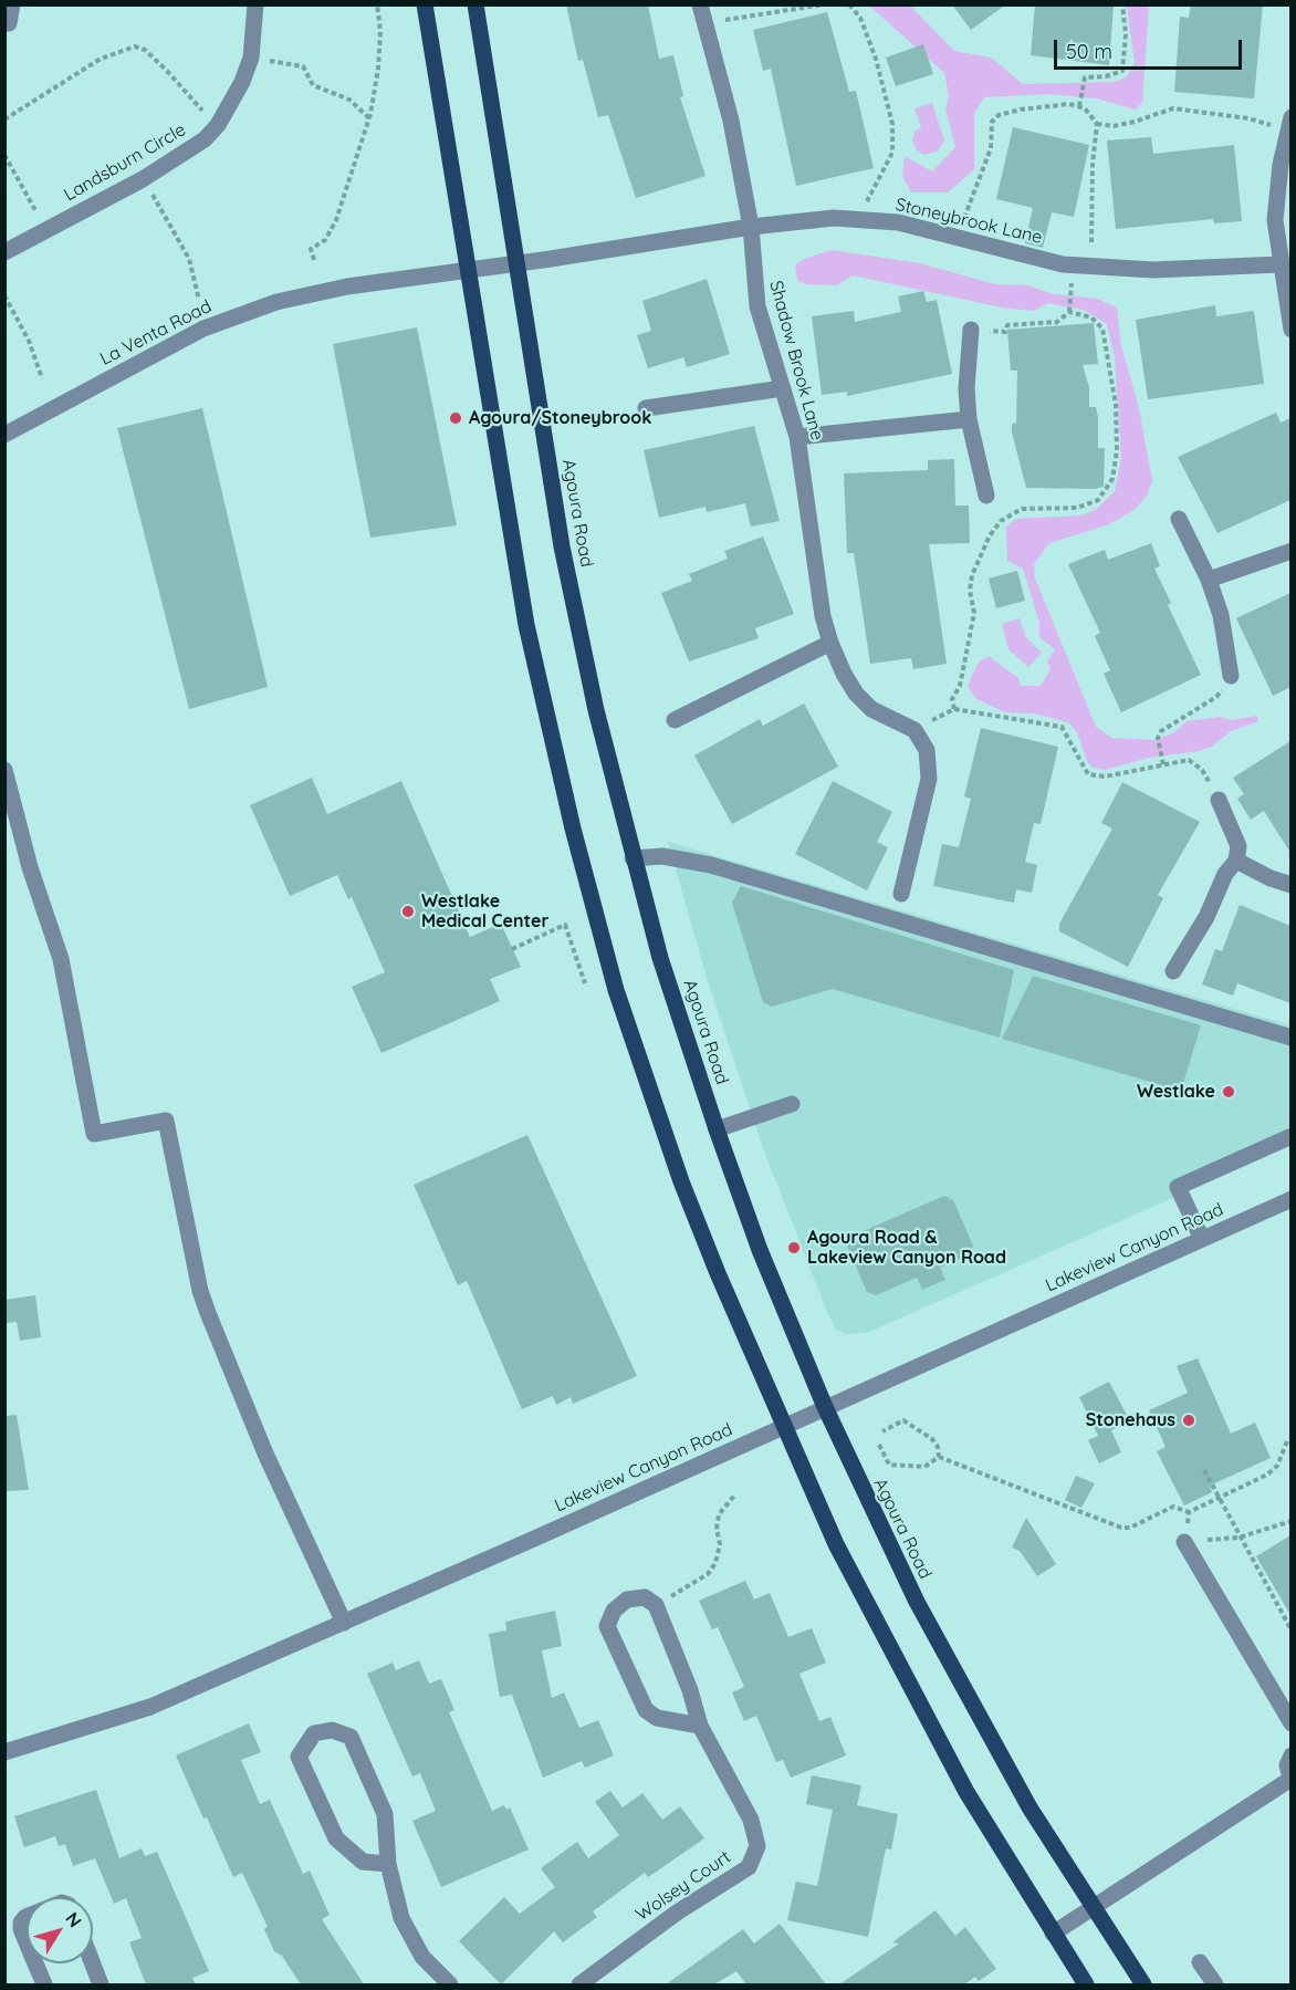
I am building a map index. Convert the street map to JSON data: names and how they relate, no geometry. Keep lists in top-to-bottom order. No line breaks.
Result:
{"streets":{"main road":["Agoura Road"],"street":["Landsburn Circle","Stoneybrook Lane","La Venta Road","Shadow Brook Lane","Lakeview Canyon Road","Wolsey Court"]},"crossings":[["Stoneybrook Lane","La Venta Road"],["Stoneybrook Lane","Shadow Brook Lane"],["Stoneybrook Lane","Agoura Road"],["Agoura Road","Lakeview Canyon Road"]],"places":["Agoura/Stoneybrook","Westlake Medical Center","Westlake","Agoura Road & Lakeview Canyon Road","Stonehaus"],"scale_bar":"50 m","north":"top right"}
